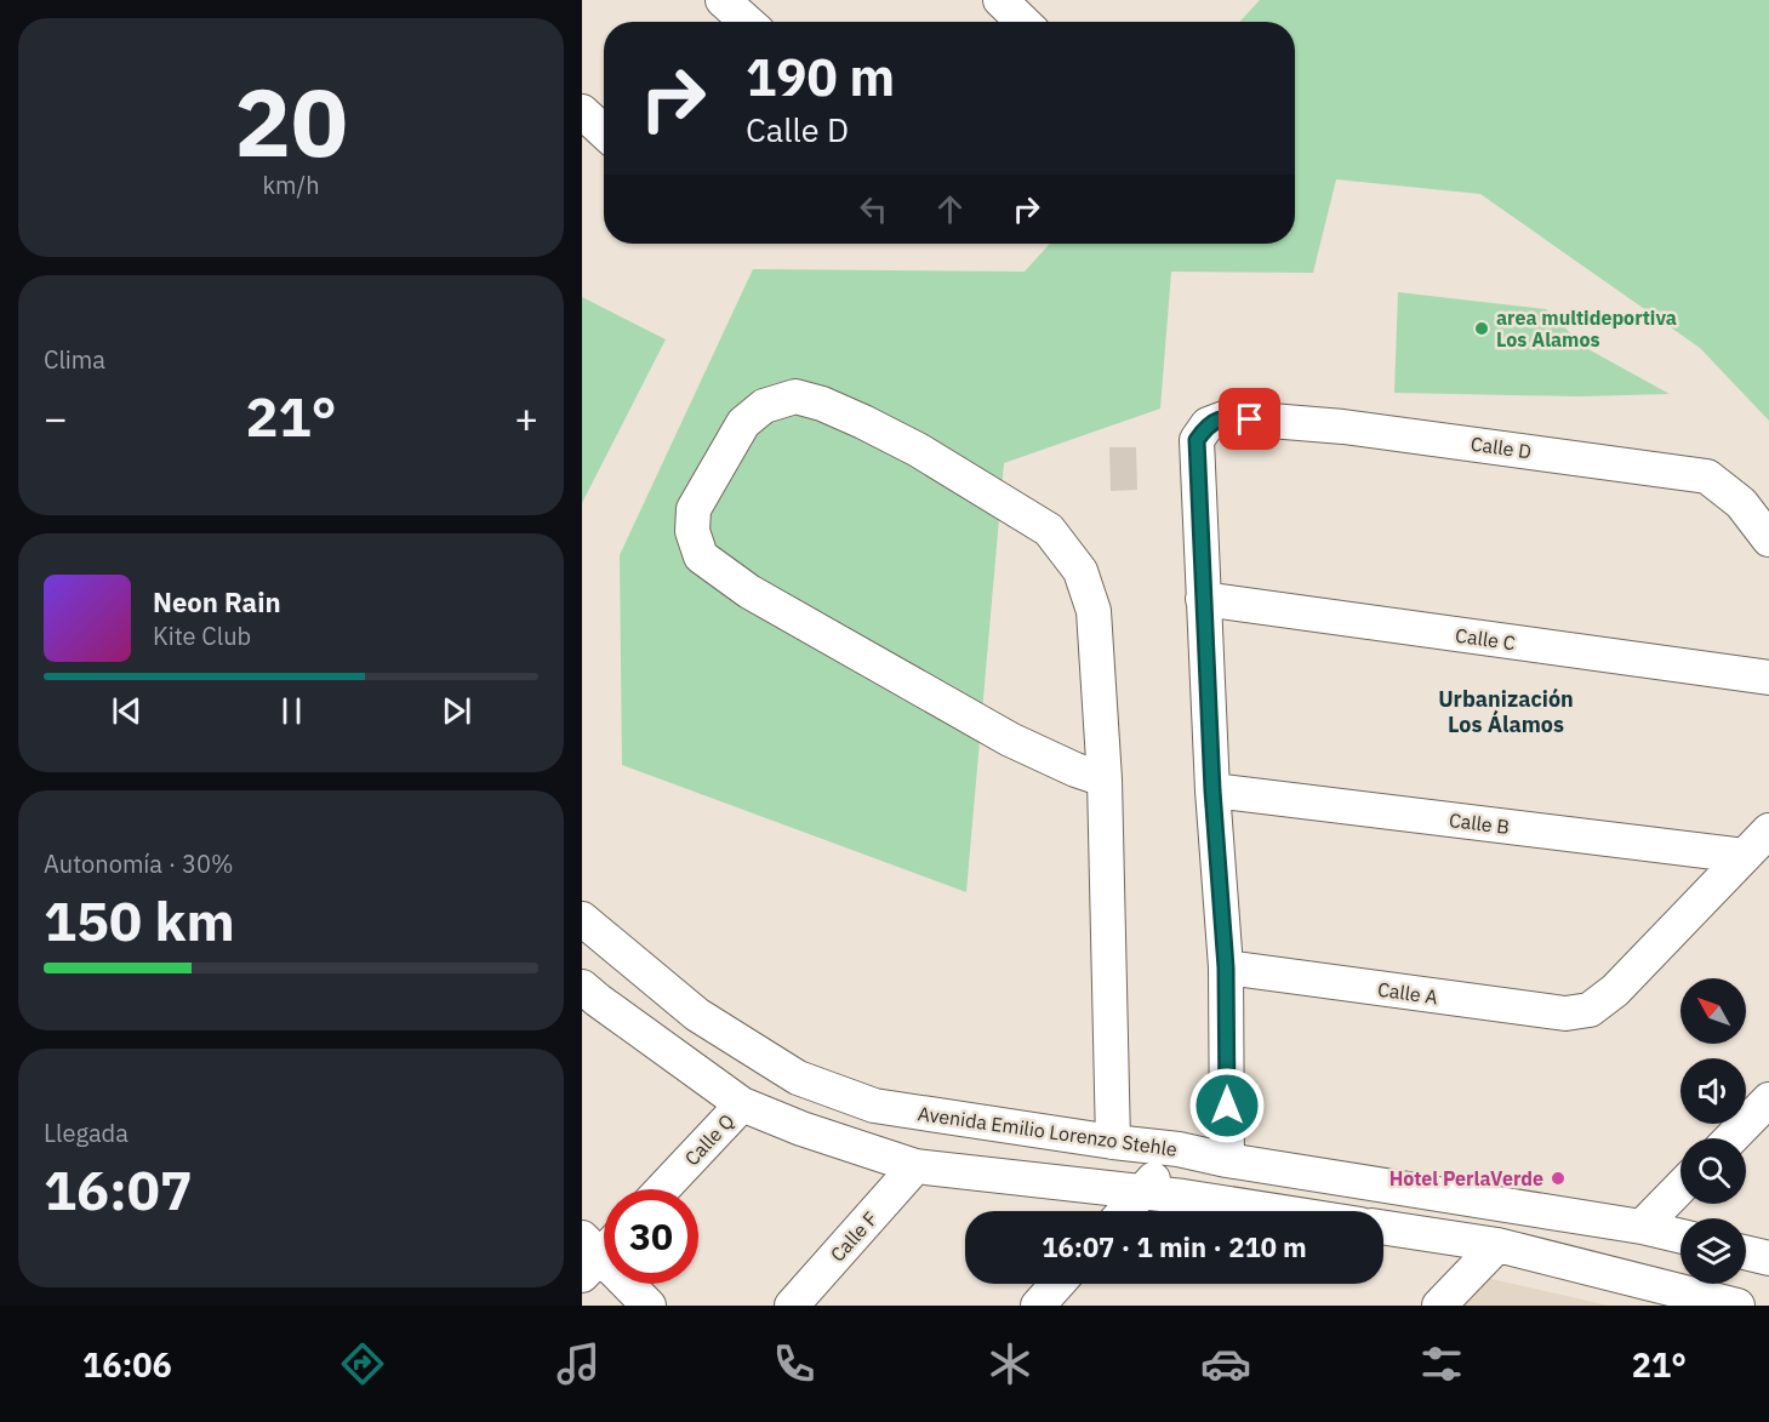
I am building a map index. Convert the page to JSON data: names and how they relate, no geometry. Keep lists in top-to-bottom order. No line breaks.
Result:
{"streets":{"street":["Calle D","Calle C","Calle B","Calle A","Avenida Emilio Lorenzo Stehle","Calle Q","Calle F"]},"crossings":[["Calle D","Calle C"],["Calle B","Calle A"]],"districts":["Urbanización Los Álamos"],"places":["area multideportiva Los Alamos","Hotel PerlaVerde"],"north":"top left","page":{"tile":[["20","km/h"],"Clima",["Autonomía · 30%","150 km"],["Llegada","16:07"]],"turn":["190 m","Calle D"],"heat":["−","21°","+"],"song":["Neon Rain","Kite Club"],"limit":"30","trip":"16:07 · 1 min · 210 m","tabs":["16:06","21°"]}}
